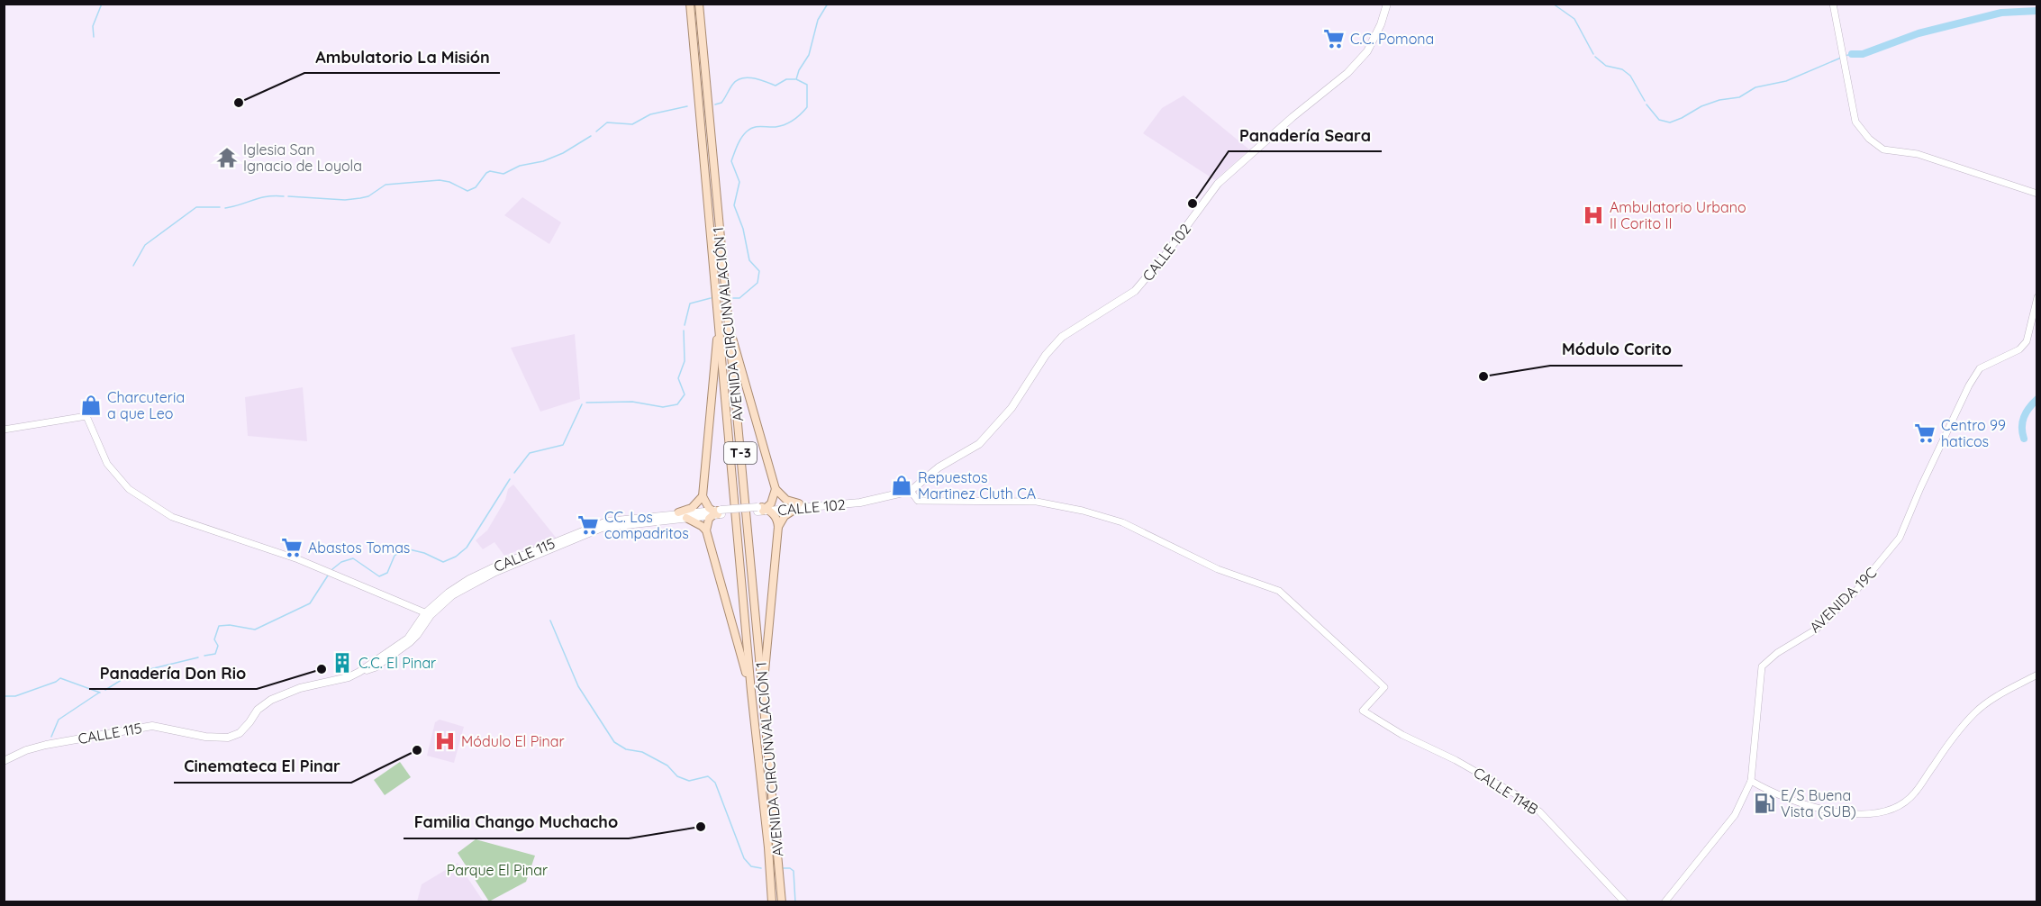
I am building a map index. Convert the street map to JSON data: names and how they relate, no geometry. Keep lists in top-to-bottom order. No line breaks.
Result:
{"streets":{"main road":["CALLE 102","AVENIDA CIRCUNVALACIÓN 1","T-3","CALLE 115"],"street":["AVENIDA 19C","CALLE 114B"]},"crossings":[["CALLE 102","CALLE 115"],["CALLE 102","CALLE 114B"]],"parks":["Parque El Pinar"],"places":{"supermarket":["C.C. Pomona","Centro 99 haticos","CC. Los compadritos","Abastos Tomas"],"other":["Ambulatorio La Misión","Panadería Seara","Módulo Corito","Panadería Don Rio","Cinemateca El Pinar","Familia Chango Muchacho"],"temple":["Iglesia San Ignacio de Loyola"],"hospital":["Ambulatorio Urbano II Corito II","Módulo El Pinar"],"shop":["Charcuteria a que Leo","Repuestos Martinez Cluth CA"],"building":["C.C. El Pinar"],"fuel station":["E/S Buena Vista (SUB)"]}}
